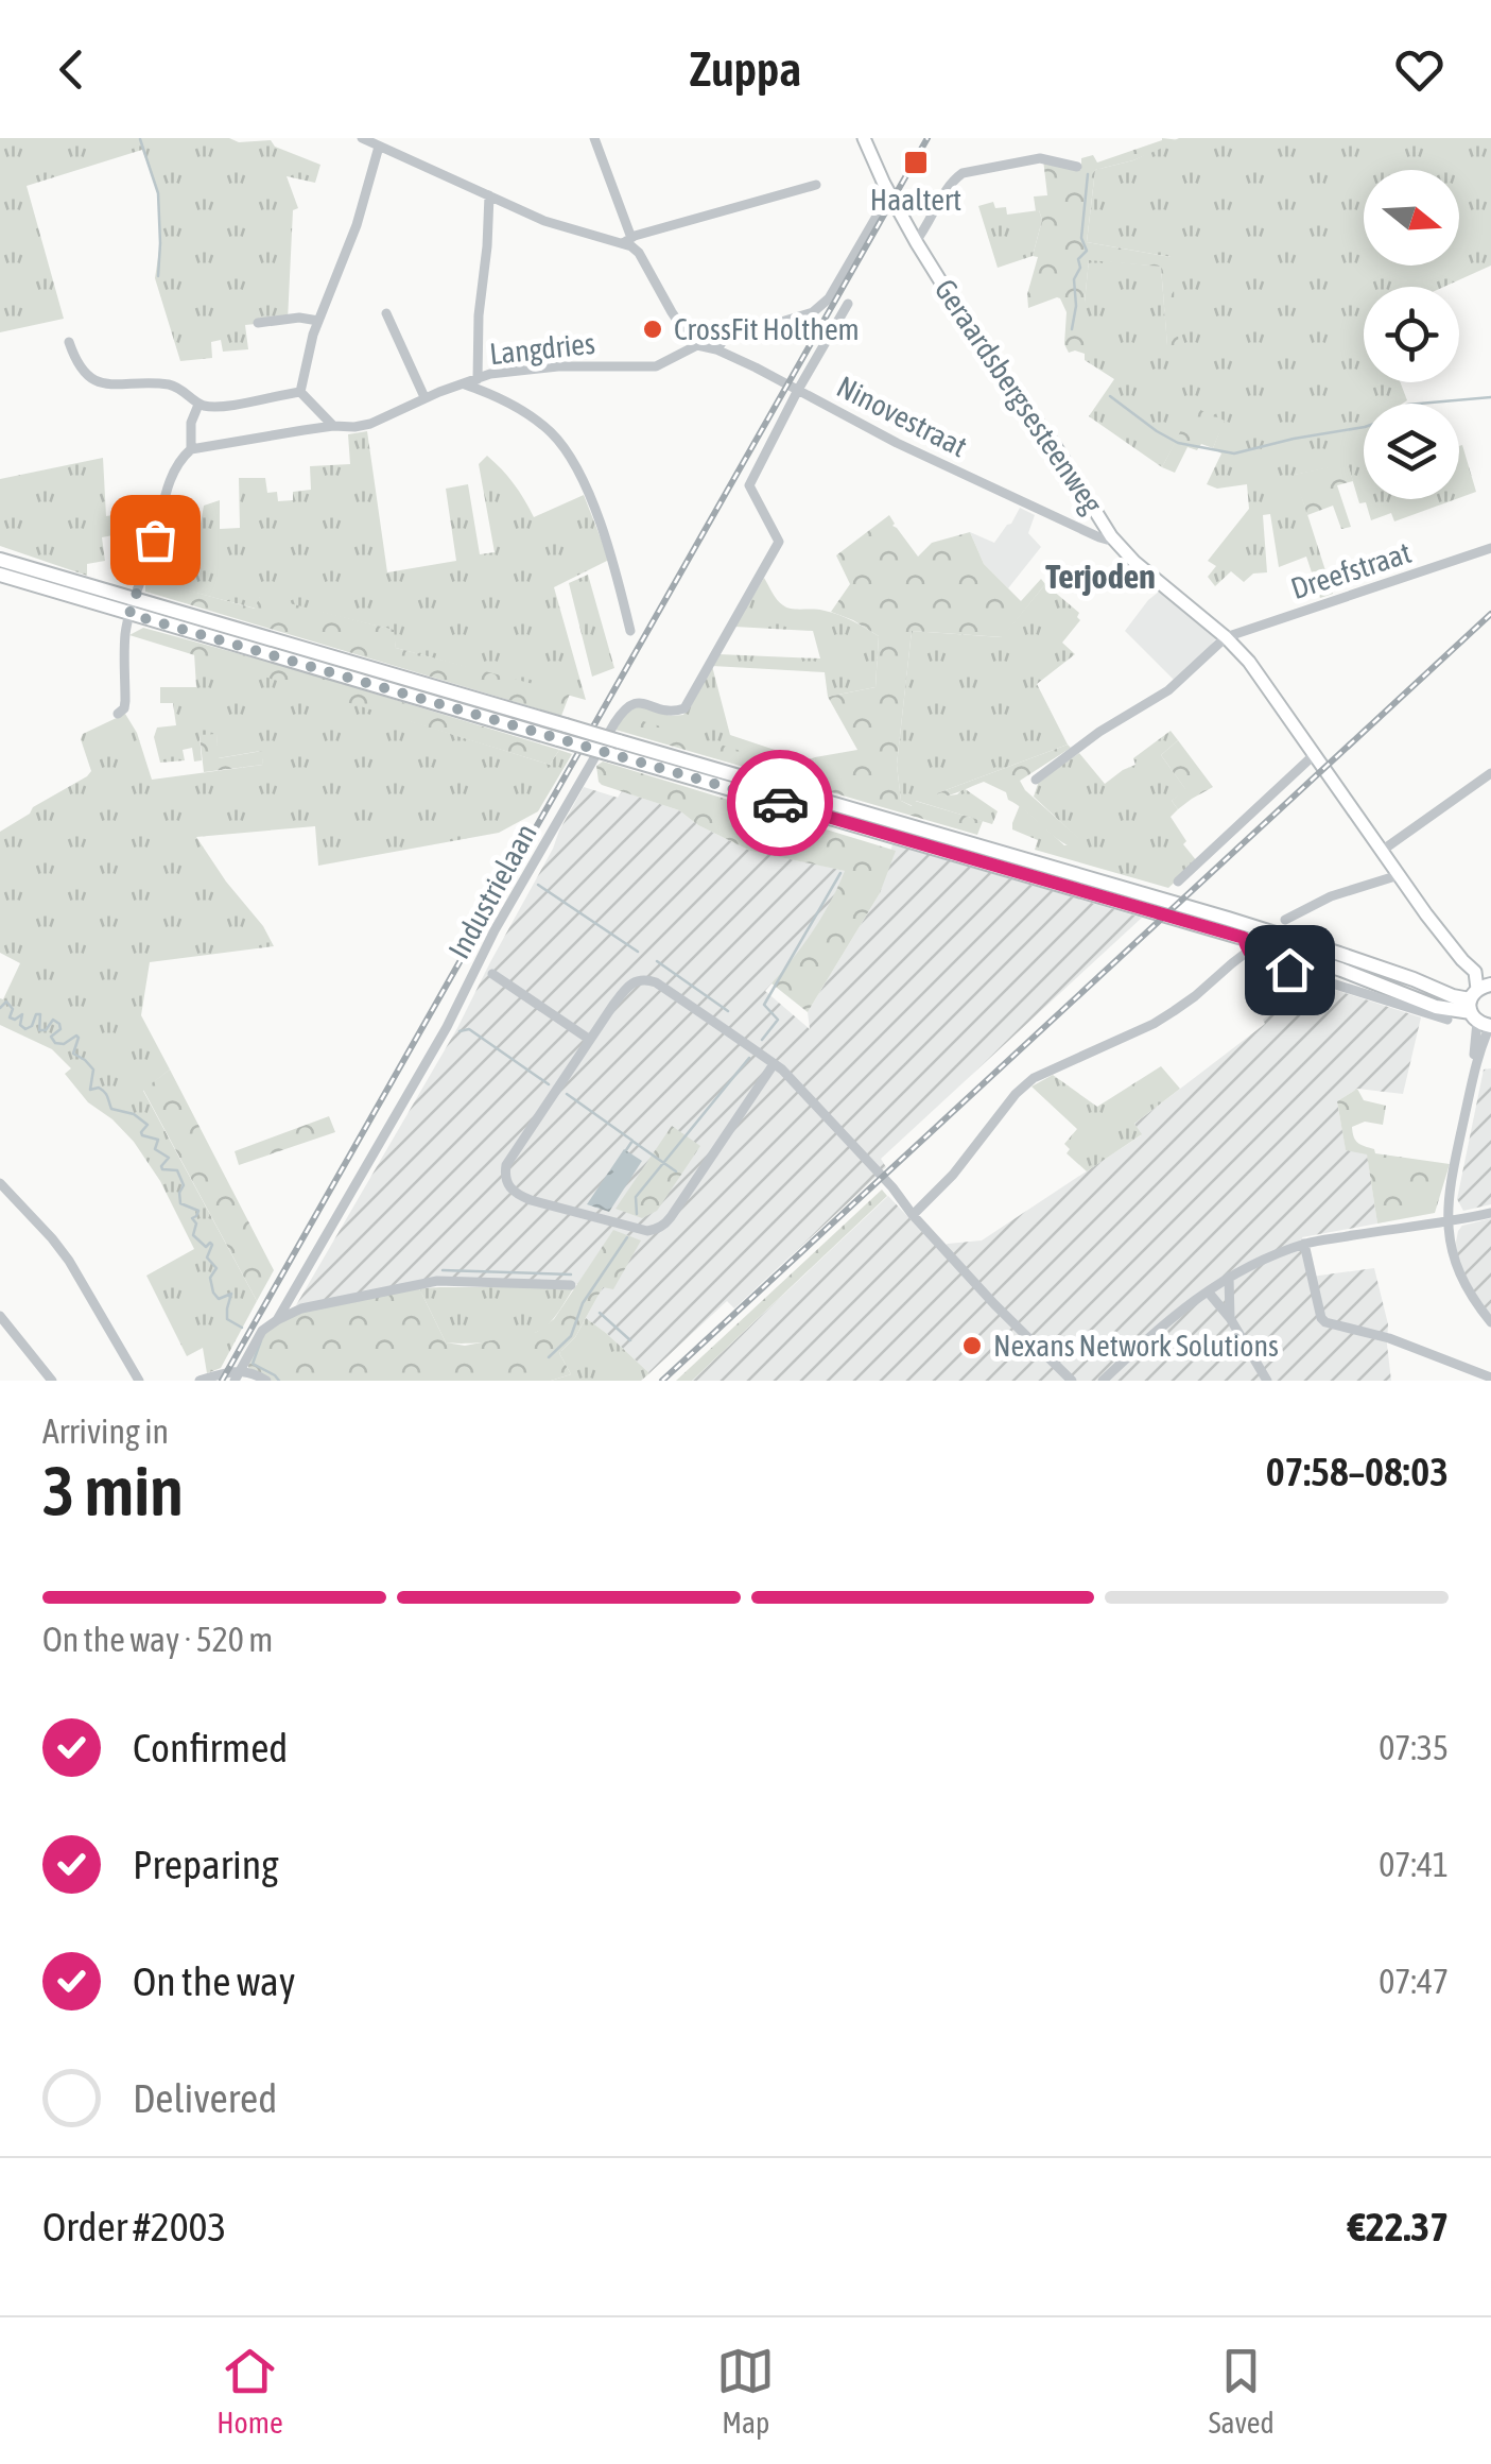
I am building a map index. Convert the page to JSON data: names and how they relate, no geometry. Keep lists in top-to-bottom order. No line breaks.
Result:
{"streets":{"main road":["Geraardsbergsesteenweg"],"street":["Langdries","Ninovestraat","Dreefstraat","Industrielaan"]},"crossings":[["Langdries","Ninovestraat"],["Geraardsbergsesteenweg","Ninovestraat"],["Geraardsbergsesteenweg","Dreefstraat"],["Ninovestraat","Industrielaan"]],"districts":["Terjoden"],"places":{"transit":["Haaltert"],"other":["CrossFit Holthem","Nexans Network Solutions"]},"north":"right","page":{"header":"Zuppa","heading":["3 min","Arriving in","07:58–08:03"],"panel":["Order #2003","€22.37"],"bar":"On the way · 520 m","list":[["Confirmed","07:35"],["Preparing","07:41"],["On the way","07:47"],"Delivered"],"tabs":["Home","Map","Saved"]}}
